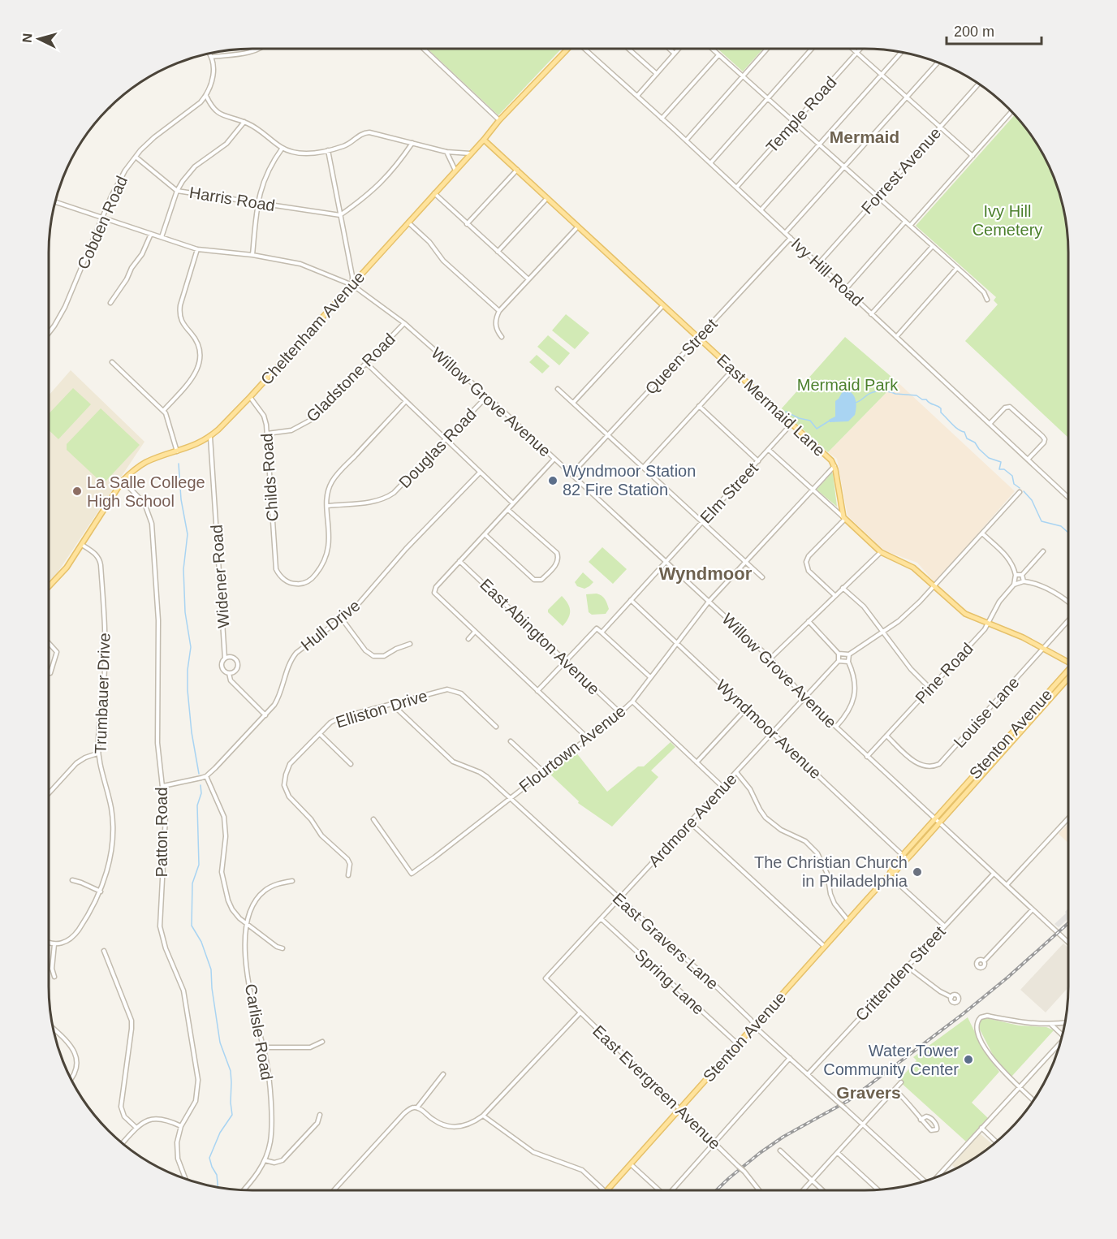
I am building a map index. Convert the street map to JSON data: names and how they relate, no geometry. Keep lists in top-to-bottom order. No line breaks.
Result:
{"streets":{"main road":["Cheltenham Avenue","East Mermaid Lane","Stenton Avenue"],"street":["Temple Road","Forrest Avenue","Harris Road","Cobden Road","Ivy Hill Road","Queen Street","Gladstone Road","Willow Grove Avenue","Douglas Road","Childs Road","Elm Street","Widener Road","Hull Drive","East Abington Avenue","Pine Road","Trumbauer Drive","Elliston Drive","Louise Lane","Wyndmoor Avenue","Flourtown Avenue","Ardmore Avenue","Patton Road","East Gravers Lane","Crittenden Street","Spring Lane","Carlisle Road","East Evergreen Avenue"]},"crossings":[["Temple Road","Ivy Hill Road"],["Forrest Avenue","Ivy Hill Road"],["Harris Road","Cobden Road"],["Cobden Road","Willow Grove Avenue"],["Ivy Hill Road","Queen Street"],["Cheltenham Avenue","Willow Grove Avenue"],["Cheltenham Avenue","East Mermaid Lane"],["Cheltenham Avenue","Childs Road"],["Cheltenham Avenue","Widener Road"],["Cheltenham Avenue","Trumbauer Drive"],["Cheltenham Avenue","Patton Road"],["Queen Street","Willow Grove Avenue"],["Queen Street","East Mermaid Lane"],["Gladstone Road","Willow Grove Avenue"],["Gladstone Road","Childs Road"],["Willow Grove Avenue","Douglas Road"],["Willow Grove Avenue","Elm Street"],["Willow Grove Avenue","Pine Road"],["Willow Grove Avenue","Stenton Avenue"],["Willow Grove Avenue","Flourtown Avenue"],["Willow Grove Avenue","Ardmore Avenue"],["Willow Grove Avenue","Crittenden Street"],["East Mermaid Lane","Elm Street"],["East Mermaid Lane","Flourtown Avenue"],["Douglas Road","Childs Road"],["Elm Street","Wyndmoor Avenue"],["East Abington Avenue","Flourtown Avenue"],["Pine Road","Louise Lane"],["Elliston Drive","East Gravers Lane"],["Wyndmoor Avenue","Stenton Avenue"],["Wyndmoor Avenue","Flourtown Avenue"],["Wyndmoor Avenue","Ardmore Avenue"],["Stenton Avenue","East Gravers Lane"],["Stenton Avenue","Spring Lane"],["Stenton Avenue","East Evergreen Avenue"],["Flourtown Avenue","East Gravers Lane"],["Ardmore Avenue","East Gravers Lane"],["Ardmore Avenue","Spring Lane"],["Ardmore Avenue","East Evergreen Avenue"],["East Gravers Lane","Crittenden Street"]],"districts":["Mermaid","Wyndmoor","Gravers"],"parks":["Ivy Hill Cemetery","Mermaid Park"],"places":["Wyndmoor Station 82 Fire Station","La Salle College High School","The Christian Church in Philadelphia","Water Tower Community Center"],"scale_bar":"200 m","north":"left"}
